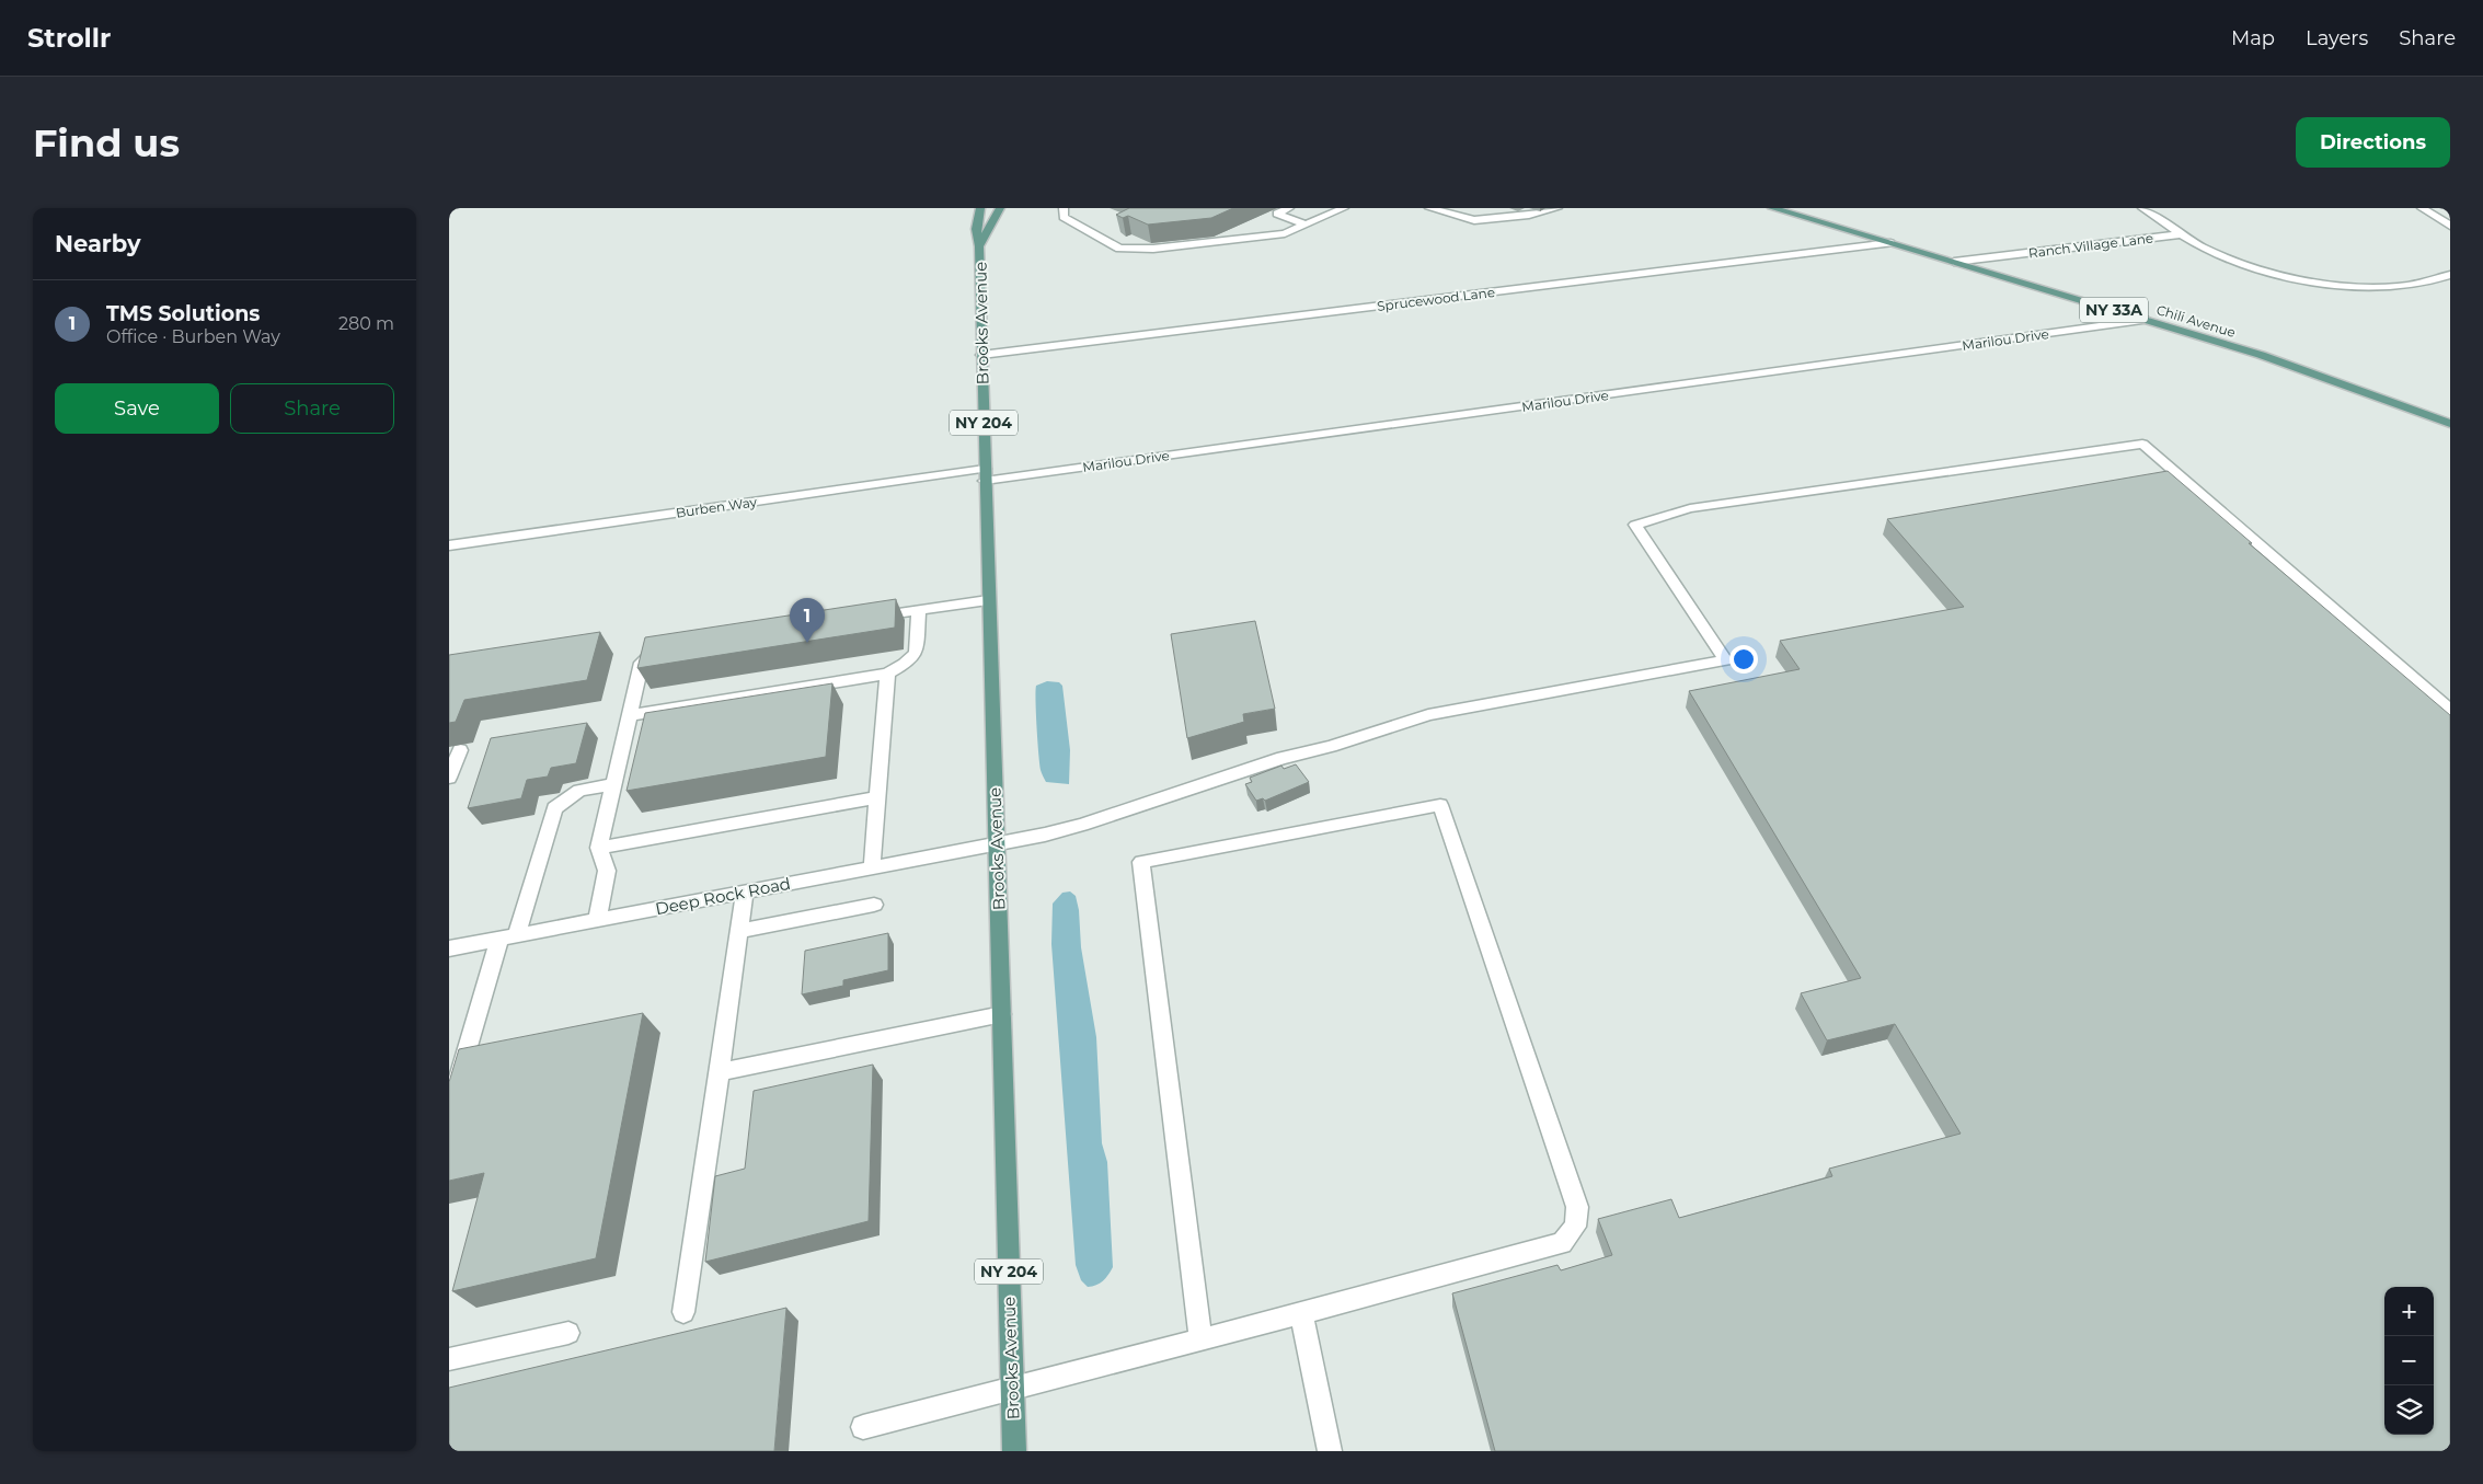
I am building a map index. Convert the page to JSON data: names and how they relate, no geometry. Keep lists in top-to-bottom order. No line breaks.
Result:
{"streets":{"main road":["NY 33A","Chili Avenue","Brooks Avenue","NY 204"],"street":["Ranch Village Lane","Sprucewood Lane","Marilou Drive","Burben Way","Deep Rock Road"]},"crossings":[["Ranch Village Lane","Chili Avenue"],["Sprucewood Lane","Chili Avenue"],["Sprucewood Lane","Brooks Avenue"],["Chili Avenue","Marilou Drive"],["Brooks Avenue","Marilou Drive"],["Brooks Avenue","Burben Way"],["Brooks Avenue","Deep Rock Road"],["Marilou Drive","Burben Way"]],"page":{"header":"Strollr","nav":["Map","Layers","Share"],"buttons":["Directions",["Save","Share"]],"title":"Find us","heading":"Nearby","list":[{"mark":"1","name":"TMS Solutions","note":"Office · Burben Way","value":"280 m"}],"pins":"1","map_buttons":["+","−"]}}
